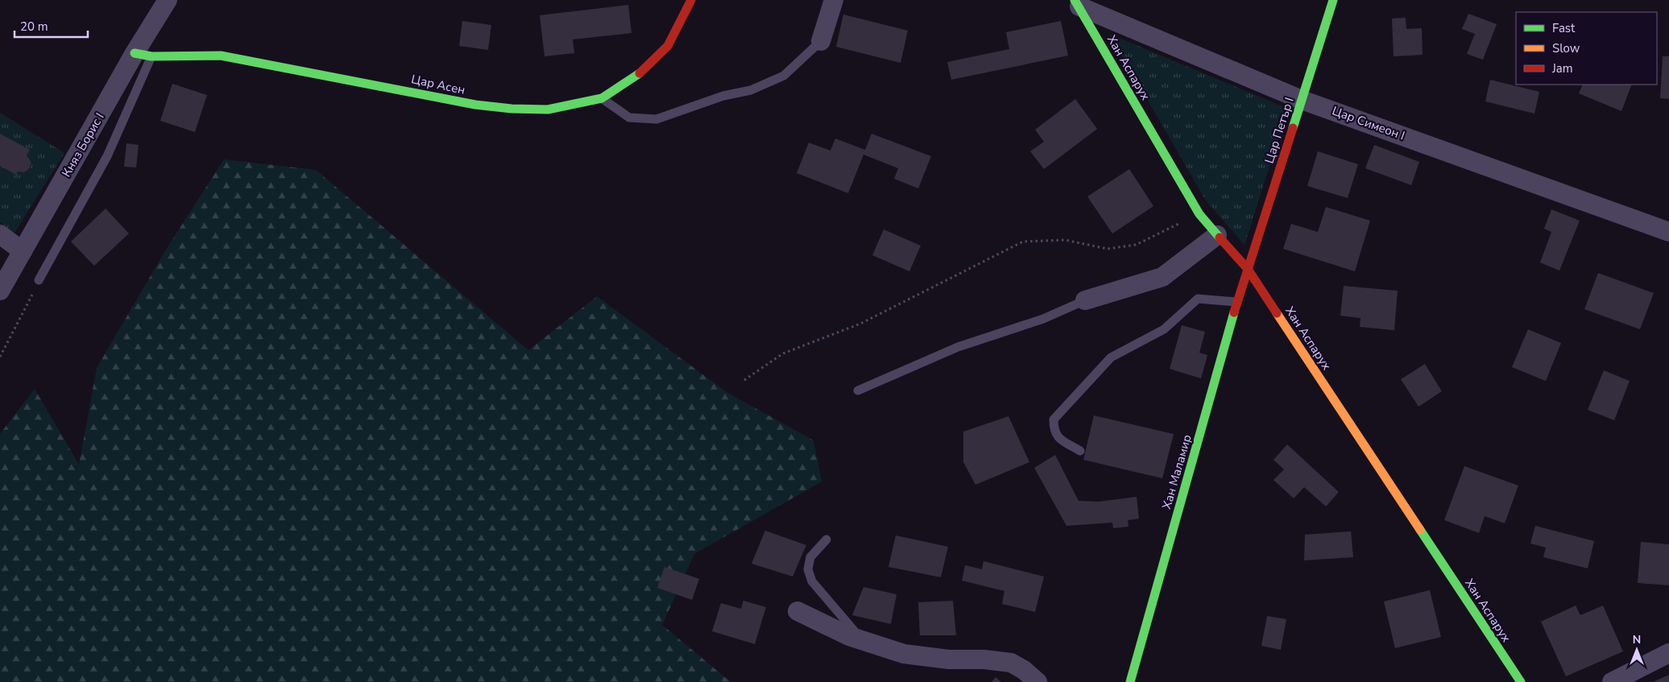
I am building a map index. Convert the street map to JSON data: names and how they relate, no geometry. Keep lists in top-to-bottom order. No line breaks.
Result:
{"streets":{"street":["Хан Аспарух","Цар Асен","Цар Симеон I","Цар Петър I","Княз Борис I","Хан Маламир"]},"crossings":[["Хан Аспарух","Цар Симеон I"],["Хан Аспарух","Цар Петър I"],["Хан Аспарух","Хан Маламир"],["Цар Асен","Княз Борис I"],["Цар Симеон I","Цар Петър I"],["Цар Петър I","Хан Маламир"]],"legend":["Fast","Slow","Jam"],"scale_bar":"20 m","north":"top"}
